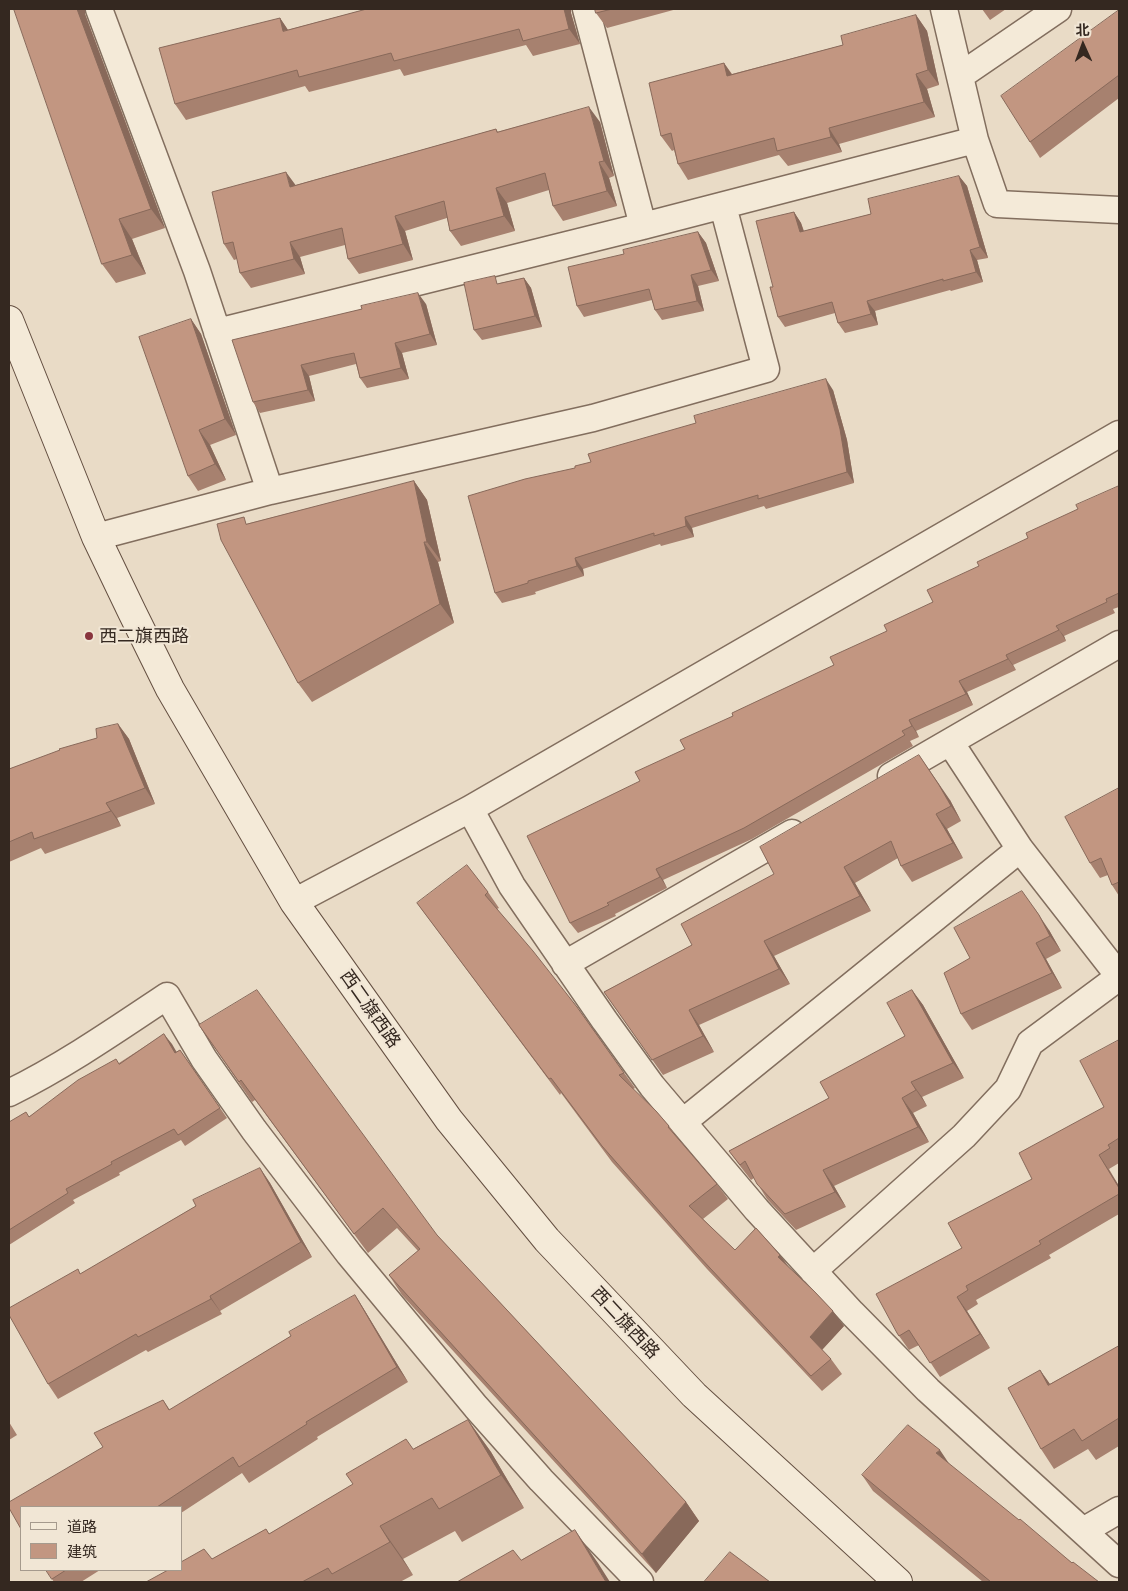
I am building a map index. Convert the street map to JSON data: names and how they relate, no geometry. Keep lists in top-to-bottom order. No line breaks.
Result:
{"streets":{"street":["西二旗西路"]},"places":["西二旗西路"],"legend":["道路","建筑"],"north":"top"}
